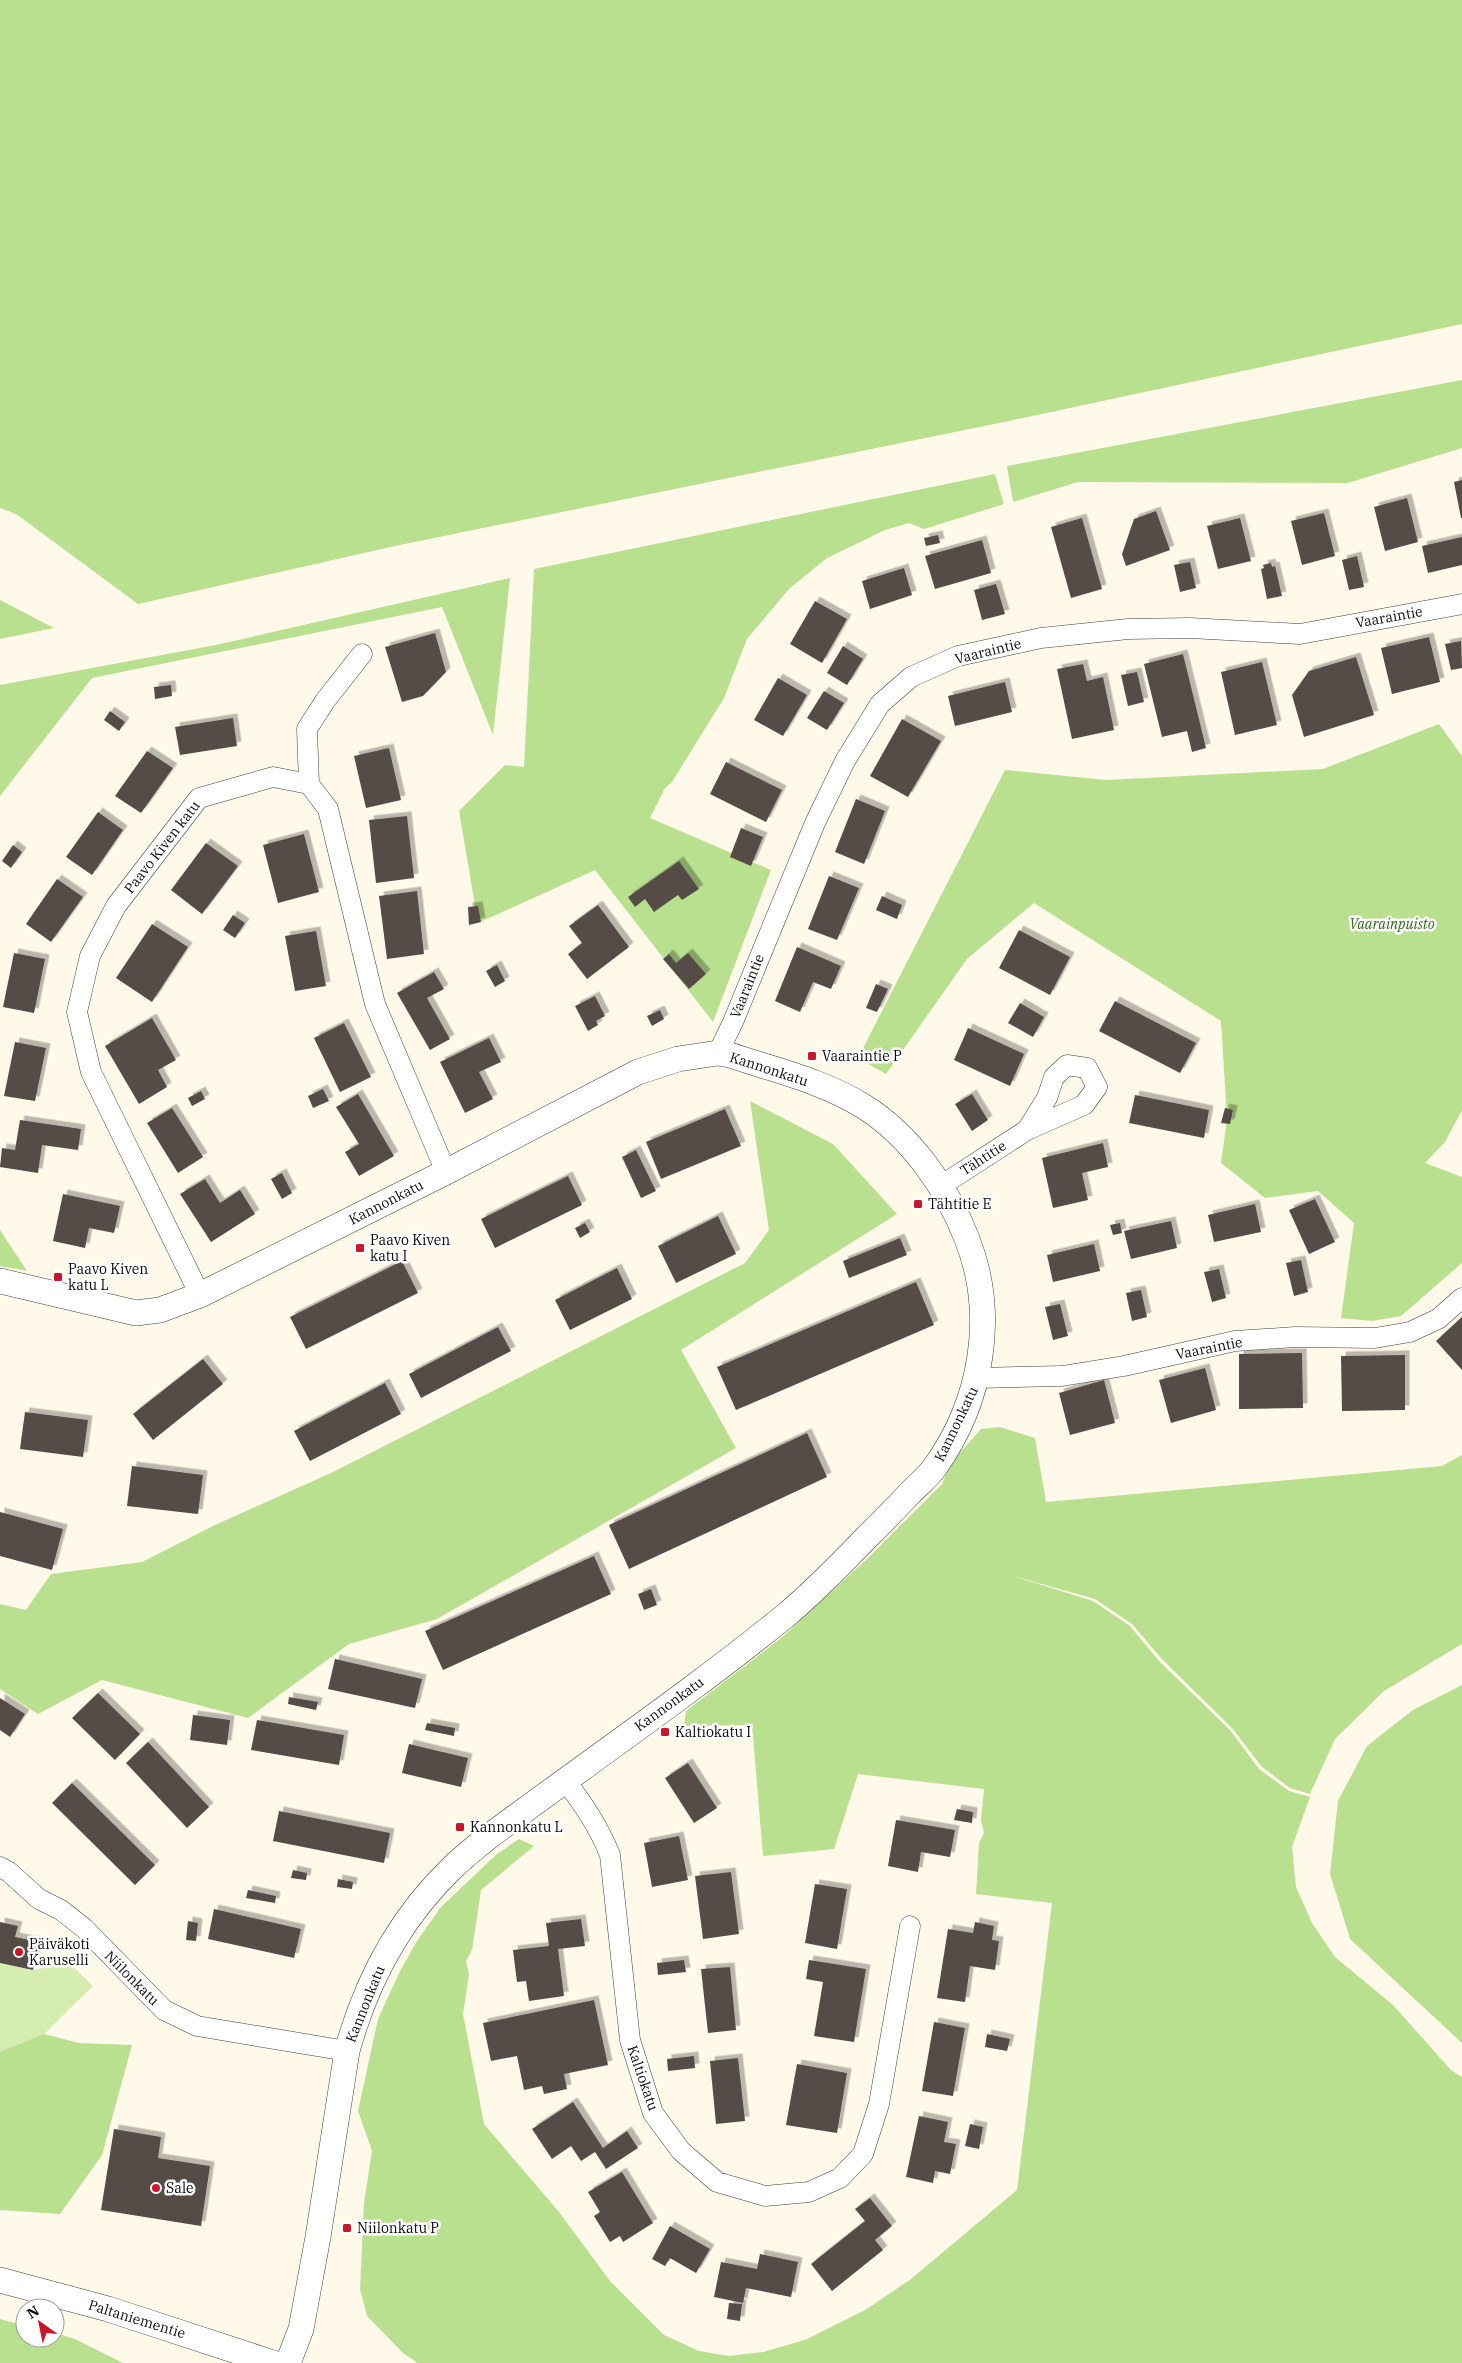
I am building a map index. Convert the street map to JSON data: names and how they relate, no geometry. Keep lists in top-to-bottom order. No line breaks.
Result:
{"streets":{"street":["Vaaraintie","Paavo Kiven katu","Kannonkatu","Tähtitie","Niilonkatu","Kaltiokatu","Paltaniementie"]},"crossings":[["Vaaraintie","Kannonkatu"],["Paavo Kiven katu","Kannonkatu"],["Kannonkatu","Tähtitie"],["Kannonkatu","Niilonkatu"],["Kannonkatu","Kaltiokatu"]],"parks":["Vaarainpuisto"],"places":{"transit":["Vaaraintie P","Tähtitie E","Paavo Kiven katu I","Paavo Kiven katu L","Kaltiokatu I","Kannonkatu L","Niilonkatu P"],"other":["Päiväkoti Karuselli","Sale"]},"north":"top left"}
